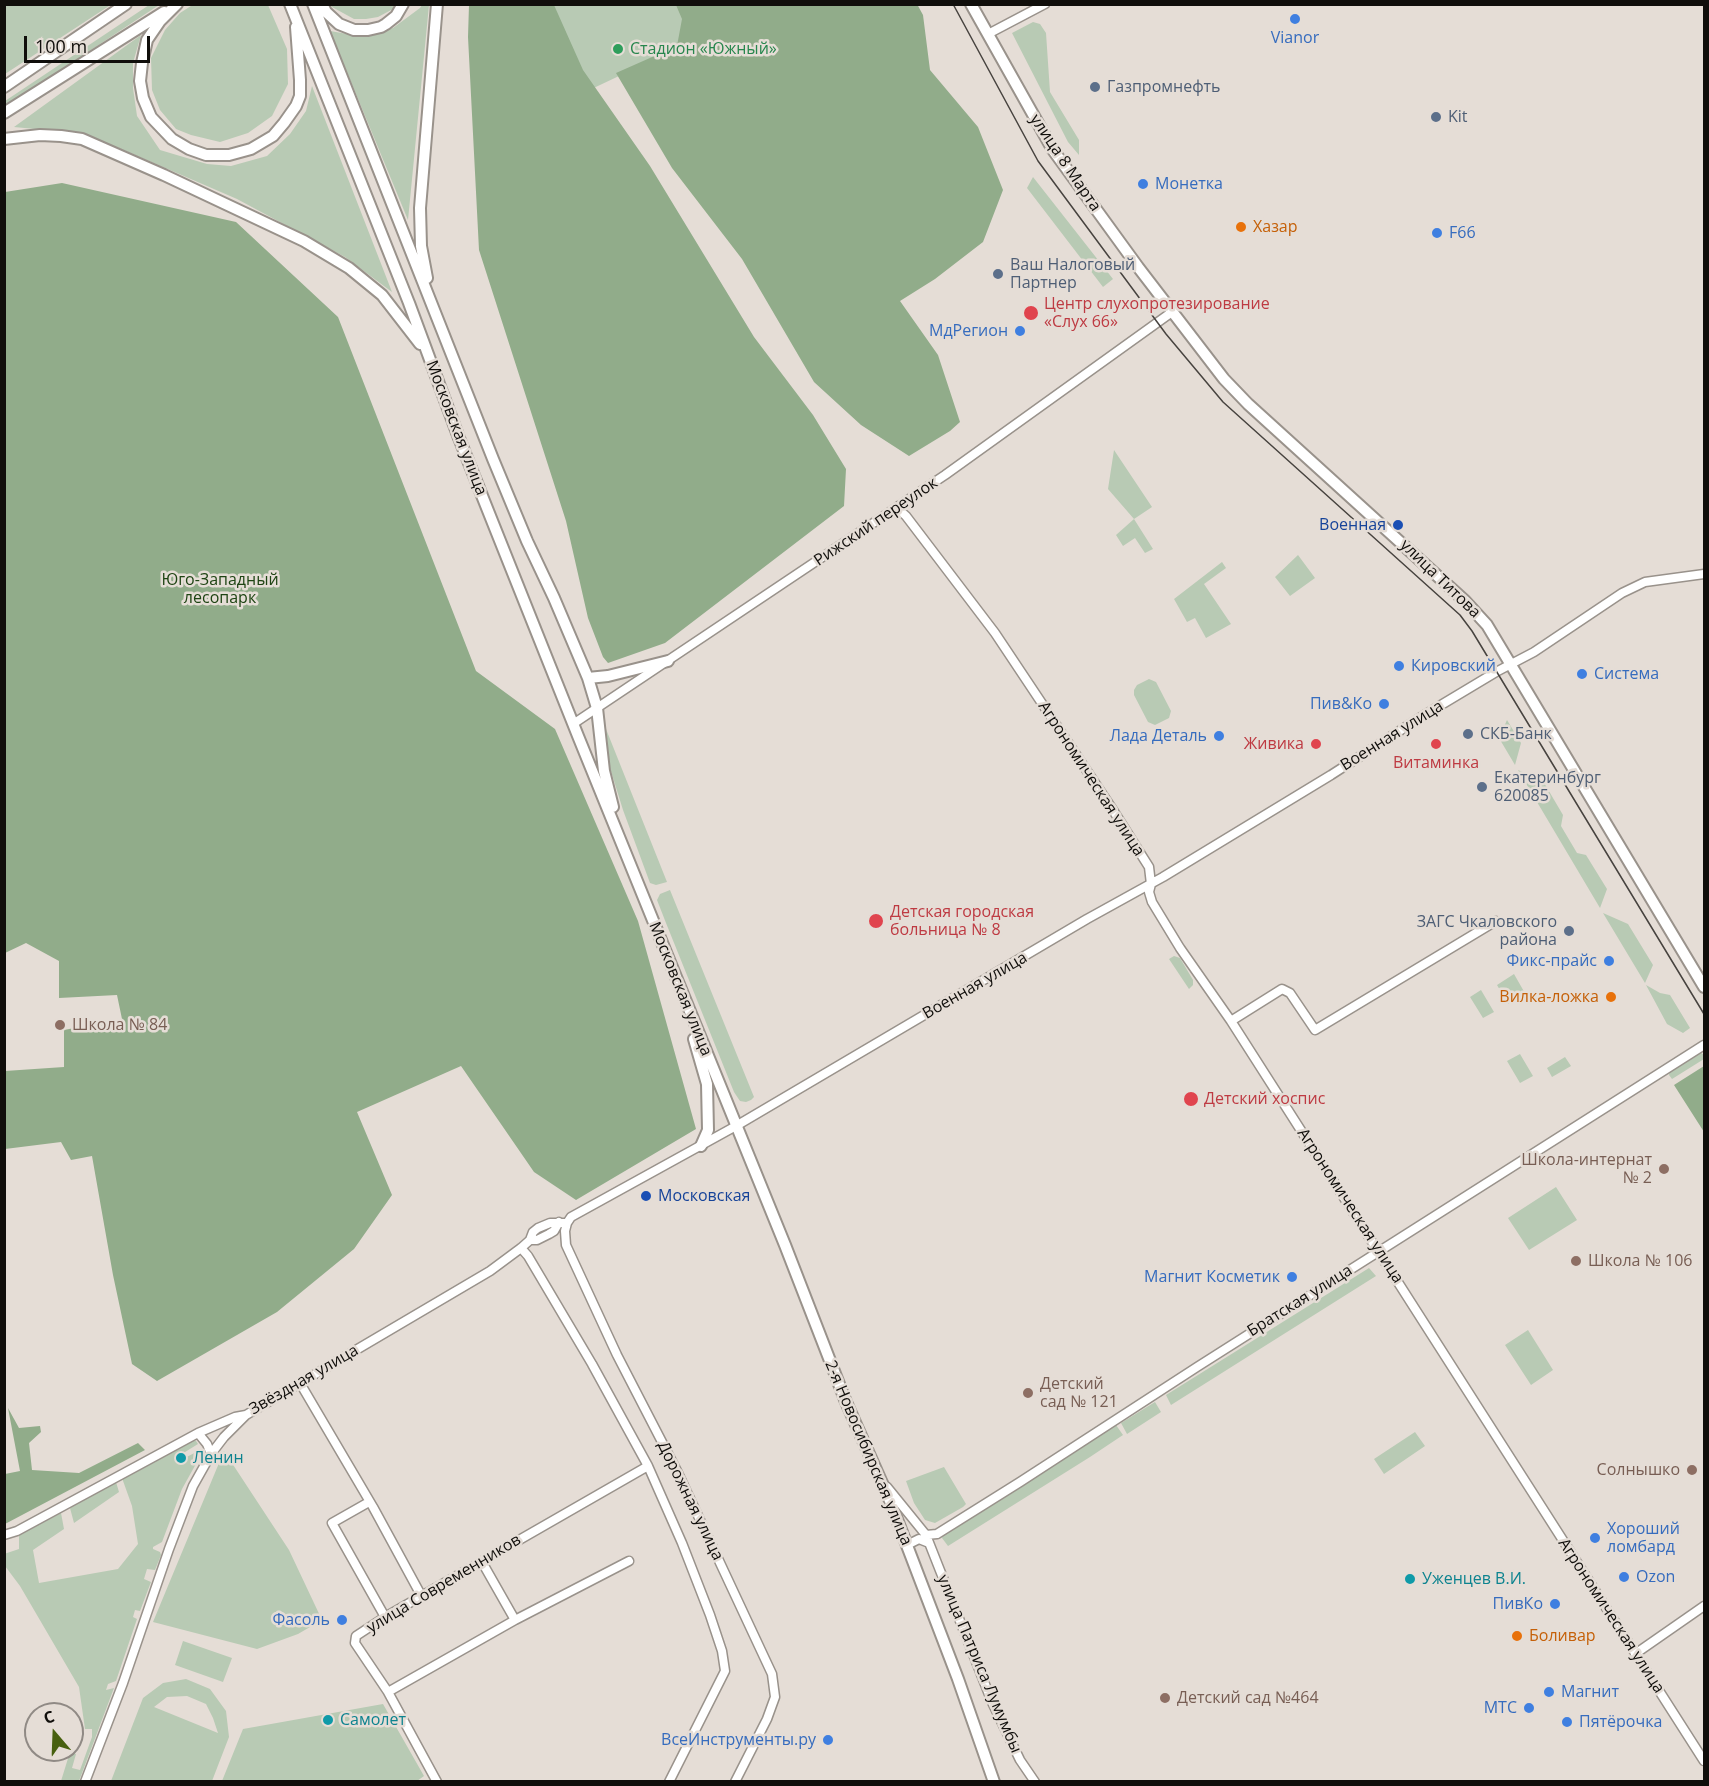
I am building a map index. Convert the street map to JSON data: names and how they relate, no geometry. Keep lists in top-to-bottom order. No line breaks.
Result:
{"streets":{"main road":["улица 8 Марта","Московская улица","улица Титова","2-я Новосибирская улица"],"street":["Рижский переулок","Военная улица","Агрономическая улица","Братская улица","Звёздная улица","Дорожная улица","улица Современников","улица Патриса Лумумбы"]},"crossings":[["улица 8 Марта","Рижский переулок"],["улица 8 Марта","улица Титова"],["Московская улица","Рижский переулок"],["Московская улица","Военная улица"],["Московская улица","2-я Новосибирская улица"],["Рижский переулок","улица Титова"],["Рижский переулок","Агрономическая улица"],["улица Титова","Военная улица"],["Военная улица","Агрономическая улица"],["Военная улица","Звёздная улица"],["Военная улица","2-я Новосибирская улица"],["Военная улица","Дорожная улица"],["Агрономическая улица","Братская улица"],["Братская улица","2-я Новосибирская улица"],["Братская улица","улица Патриса Лумумбы"],["2-я Новосибирская улица","улица Патриса Лумумбы"]],"parks":["Юго-Западный лесопарк"],"places":["Vianor","Стадион «Южный»","Газпромнефть","Kit","Монетка","Хазар","F66","Ваш Налоговый Партнер","Центр слухопротезирование «Слух 66»","МдРегион","Военная","Кировский","Система","Пив&Ко","СКБ-Банк","Лада Деталь","Живика","Витаминка","Екатеринбург 620085","Детская городская больница № 8","ЗАГС Чкаловского района","Фикс-прайс","Вилка-ложка","Школа № 84","Детский хоспис","Школа-интернат № 2","Московская","Школа № 106","Магнит Косметик","Детский сад № 121","Ленин","Солнышко","Хороший ломбард","Ozon","Уженцев В.И.","ПивКо","Фасоль","Боливар","Магнит","Детский сад №464","МТС","Самолет","Пятёрочка","ВсеИнструменты.ру"],"scale_bar":"100 m","north":"top"}
